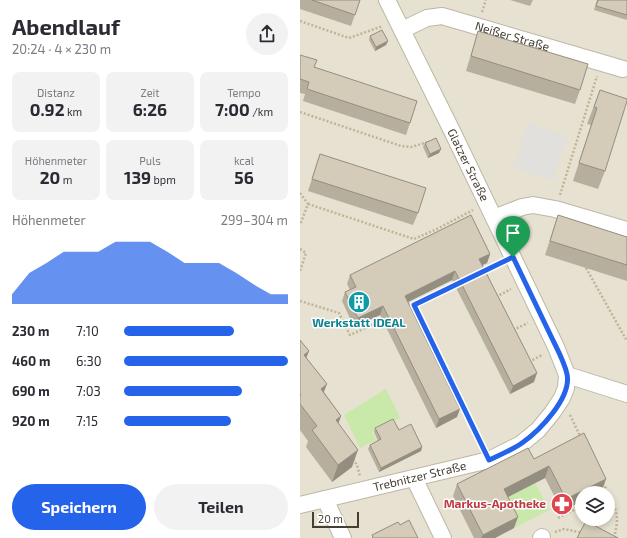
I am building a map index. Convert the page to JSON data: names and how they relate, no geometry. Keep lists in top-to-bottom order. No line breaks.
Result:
{"streets":{"street":["Neißer Straße","Glatzer Straße","Trebnitzer Straße"]},"crossings":[["Neißer Straße","Glatzer Straße"],["Glatzer Straße","Trebnitzer Straße"]],"places":{"building":["Werkstatt IDEAL"],"pharmacy":["Markus-Apotheke"]},"scale_bar":"20 m","page":{"heading":["Abendlauf","20:24 · 4 × 230 m"],"stats":[["Distanz","0.92 km"],["Zeit","6:26"],["Tempo","7:00 /km"],["Höhenmeter","20 m"],["Puls","139 bpm"],["kcal","56"]],"chart":["Höhenmeter","299–304 m"],"list":[{"name":"230 m","note":"7:10"},{"name":"460 m","note":"6:30"},{"name":"690 m","note":"7:03"},{"name":"920 m","note":"7:15"}],"buttons":["Speichern","Teilen"],"scale":"20 m"}}
